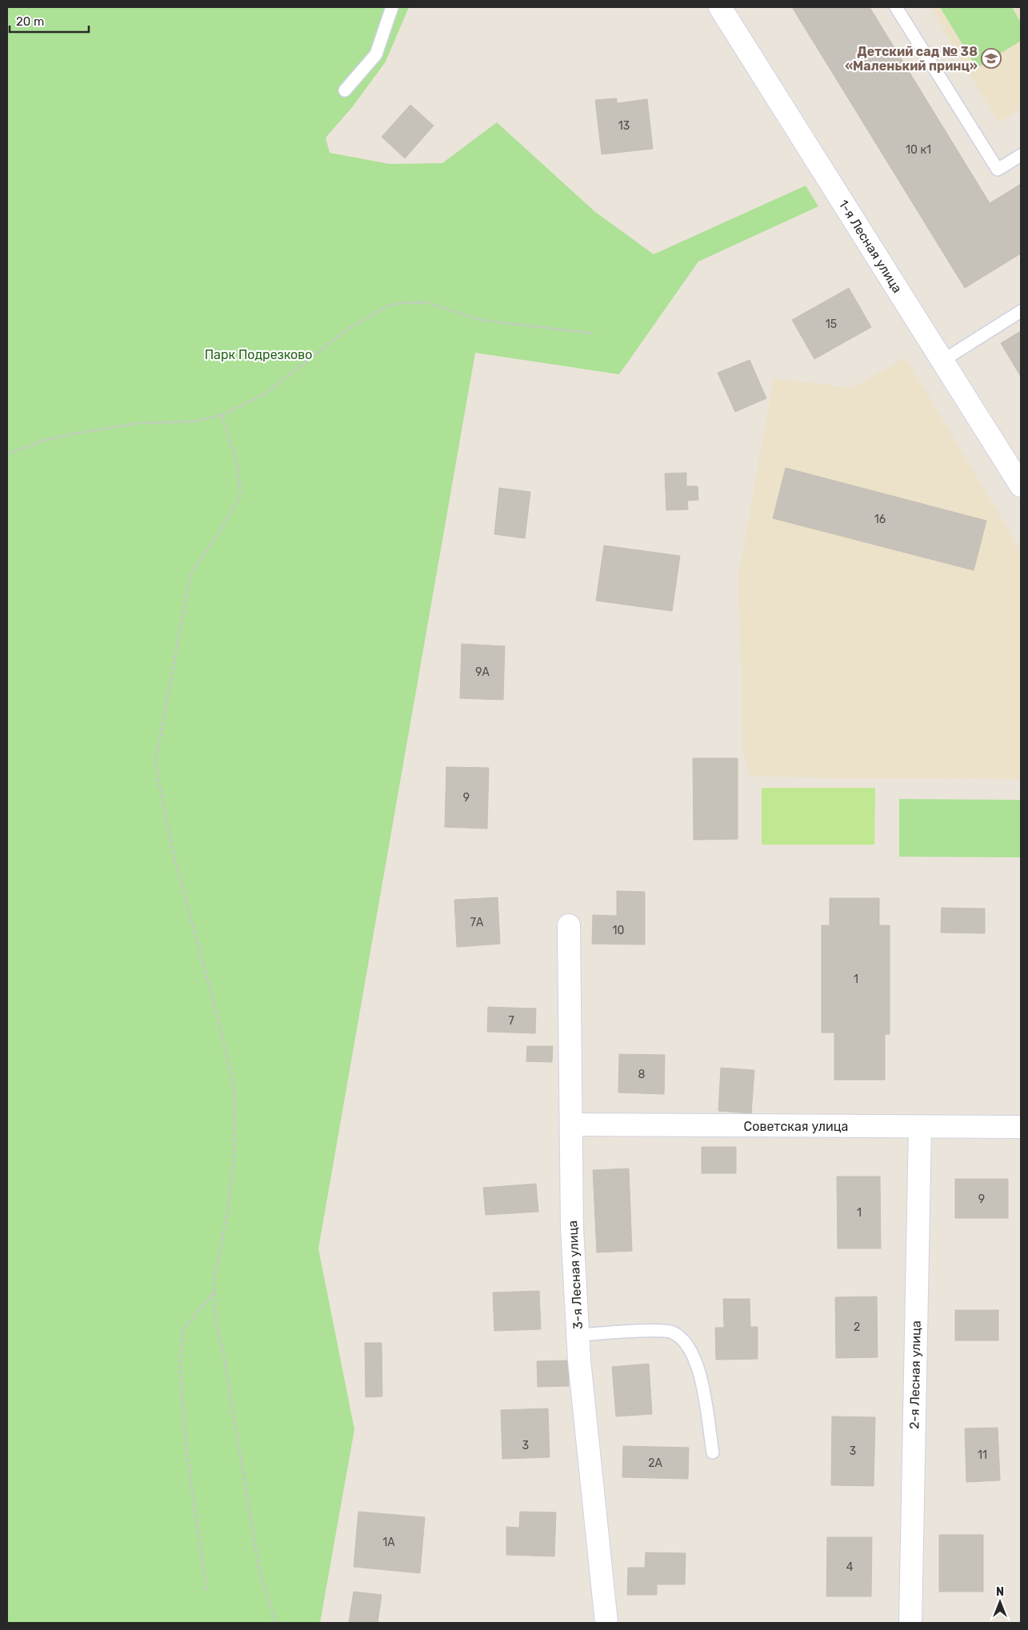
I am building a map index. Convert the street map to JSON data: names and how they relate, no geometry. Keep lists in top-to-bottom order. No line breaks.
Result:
{"streets":{"street":["1-я Лесная улица","Советская улица","3-я Лесная улица","2-я Лесная улица"]},"crossings":[["Советская улица","3-я Лесная улица"],["Советская улица","2-я Лесная улица"]],"parks":["Парк Подрезково"],"places":{"school or university":["Детский сад № 38 «Маленький принц»"]},"house_numbers":["13","10 к1","15","16","9А","9","7А","10","1","7","8","9","1","2","3","3","11","2А","1А","4"],"scale_bar":"20 m","north":"top"}
